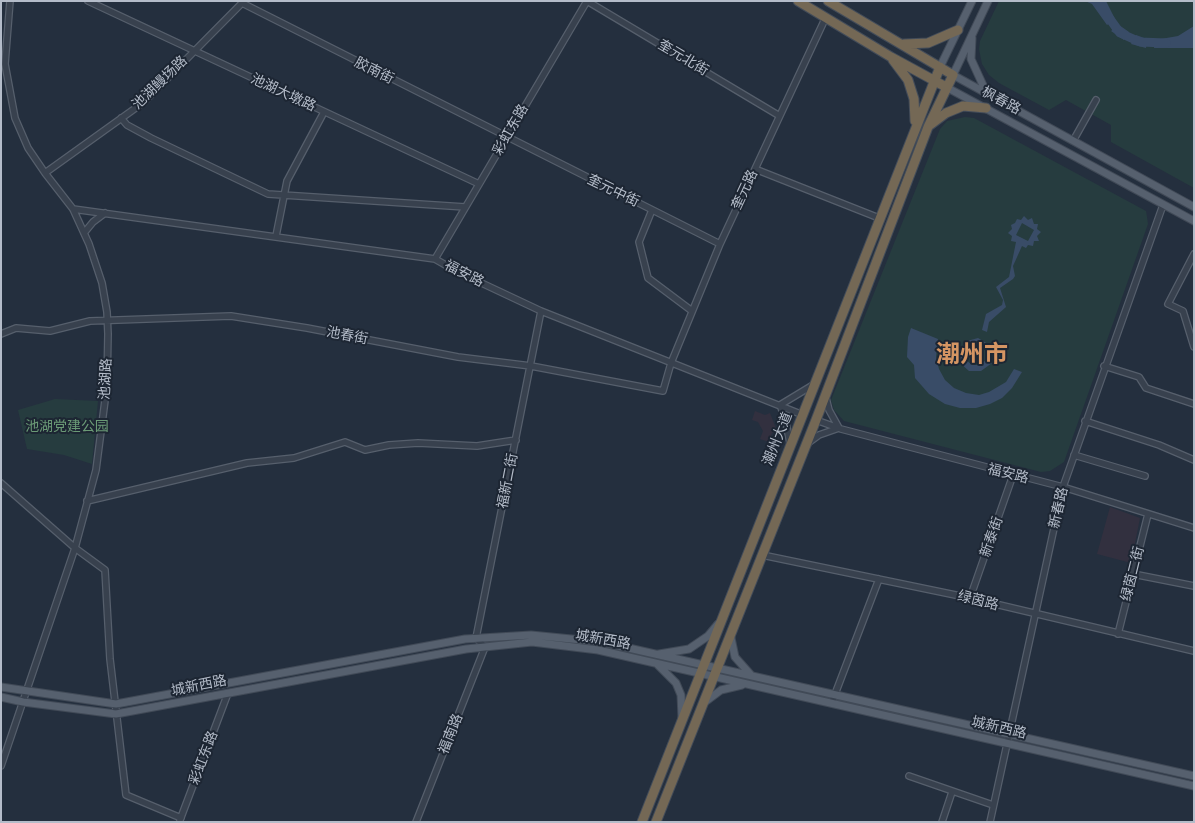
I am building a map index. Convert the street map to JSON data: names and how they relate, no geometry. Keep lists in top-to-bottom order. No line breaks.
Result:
{"streets":{"highway":["枫春路","潮州大道"],"main road":["城新西路"],"street":["奎元北街","胶南街","池湖鳗场路","池湖大墩路","彩虹东路","奎元路","奎元中街","福安路","池春街","池湖路","福新二街","新春路","新泰街","绿茵二街","绿茵路","福南路"]},"crossings":[["奎元北街","彩虹东路"],["奎元北街","奎元路"],["胶南街","池湖鳗场路"],["胶南街","彩虹东路"],["胶南街","奎元中街"],["池湖鳗场路","池湖大墩路"],["池湖鳗场路","池湖路"],["池湖大墩路","彩虹东路"],["枫春路","奎元路"],["枫春路","潮州大道"],["枫春路","新春路"],["彩虹东路","奎元中街"],["彩虹东路","福安路"],["彩虹东路","城新西路"],["奎元路","奎元中街"],["奎元路","福安路"],["奎元路","池春街"],["福安路","池春街"],["福安路","池湖路"],["福安路","潮州大道"],["福安路","福新二街"],["福安路","新春路"],["福安路","新泰街"],["福安路","绿茵二街"],["池春街","池湖路"],["池春街","福新二街"],["池湖路","城新西路"],["潮州大道","绿茵路"],["潮州大道","城新西路"],["福新二街","城新西路"],["新春路","绿茵路"],["新春路","城新西路"],["新泰街","绿茵路"],["绿茵二街","绿茵路"],["城新西路","福南路"]],"districts":["潮州市"],"parks":["池湖党建公园"]}
